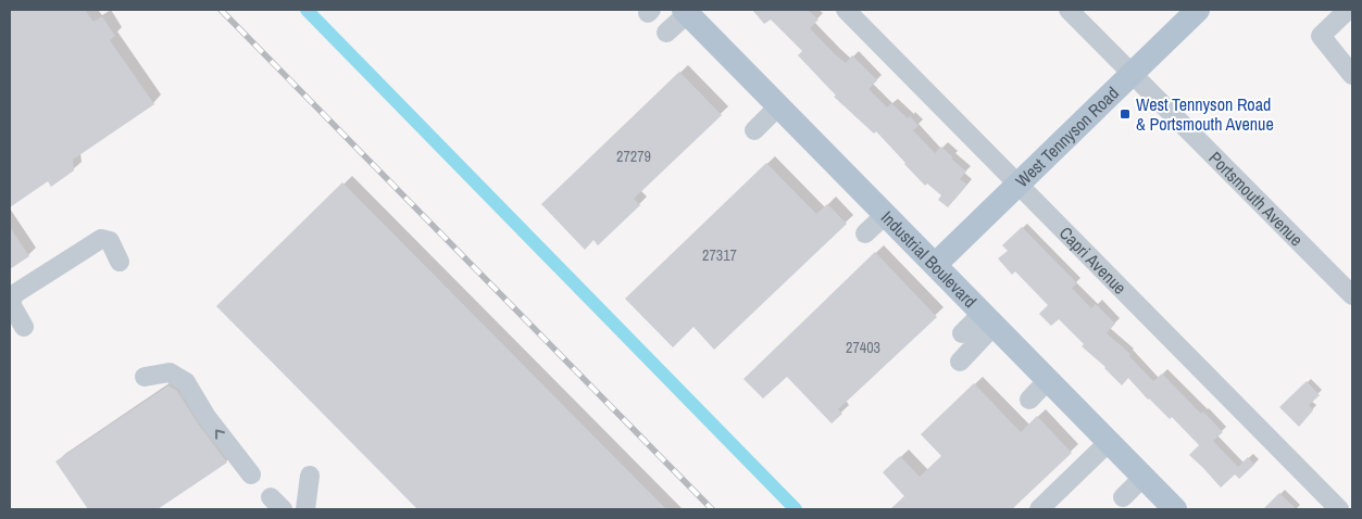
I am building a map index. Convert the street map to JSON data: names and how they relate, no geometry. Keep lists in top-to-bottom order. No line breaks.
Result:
{"streets":{"main road":["West Tennyson Road","Industrial Boulevard"],"street":["Portsmouth Avenue","Capri Avenue"]},"crossings":[["West Tennyson Road","Portsmouth Avenue"],["West Tennyson Road","Industrial Boulevard"],["West Tennyson Road","Capri Avenue"]],"places":{"transit":["West Tennyson Road & Portsmouth Avenue"]},"house_numbers":["27279","27317","27403"]}
